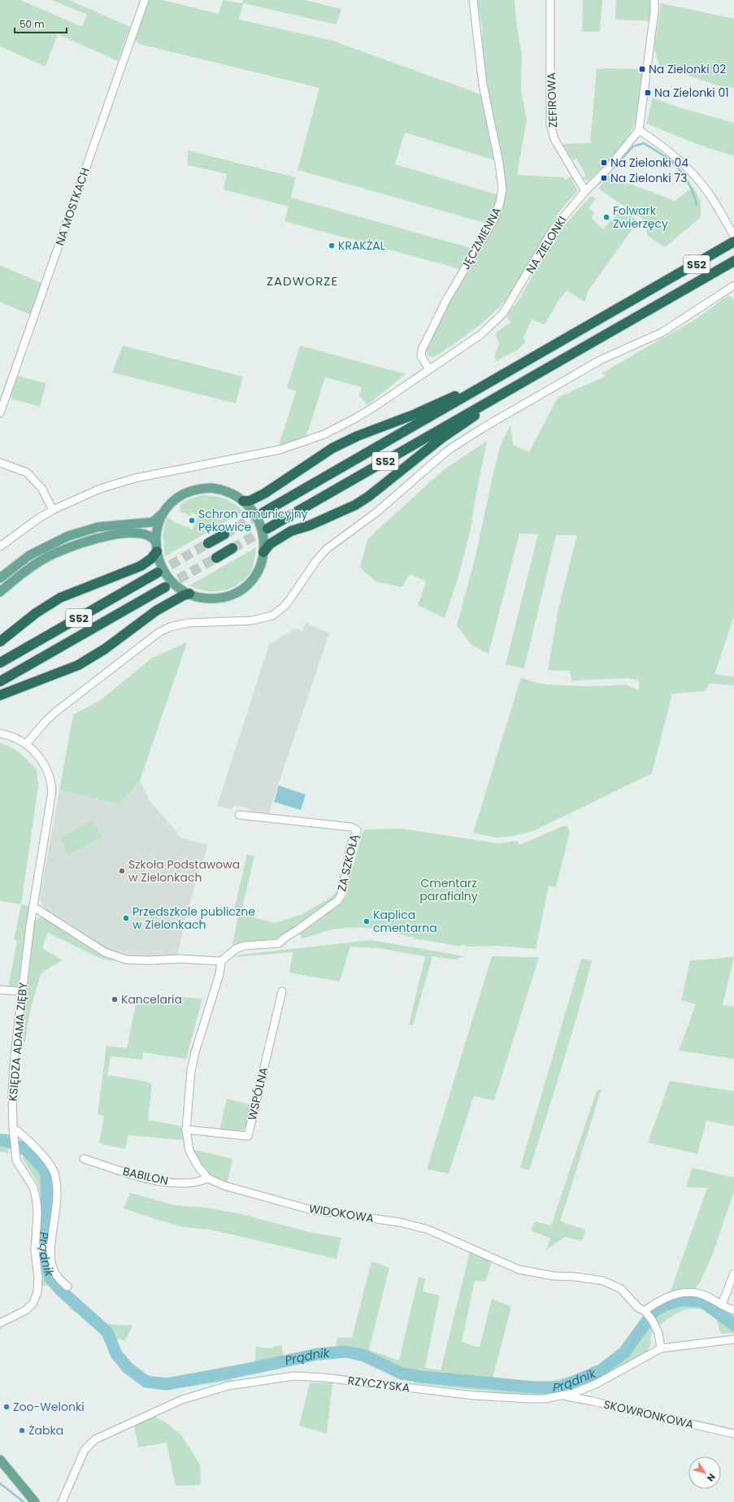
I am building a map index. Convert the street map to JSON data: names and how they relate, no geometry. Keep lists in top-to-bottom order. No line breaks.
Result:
{"streets":{"highway":["S52"],"street":["ZEFIROWA","NA MOSTKACH","JĘCZMIENNA","NA ZIELONKI","ZA SZKOŁĄ","KSIĘDZA ADAMA ZIĘBY","WSPÓLNA","BABILON","WIDOKOWA","RZYCZYSKA","SKOWRONKOWA"]},"crossings":[["ZEFIROWA","NA ZIELONKI"],["JĘCZMIENNA","NA ZIELONKI"],["ZA SZKOŁĄ","WIDOKOWA"],["WSPÓLNA","WIDOKOWA"],["BABILON","WIDOKOWA"],["WIDOKOWA","RZYCZYSKA"],["RZYCZYSKA","SKOWRONKOWA"]],"districts":["ZADWORZE"],"water":["Prądnik"],"parks":["Cmentarz parafialny"],"places":{"transit":["Na Zielonki 02","Na Zielonki 01","Na Zielonki 04","Na Zielonki 73"],"other":["Folwark Zwierzęcy","KRAKŻAL","Schron amunicyjny Pękowice","Szkoła Podstawowa w Zielonkach","Przedszkole publiczne w Zielonkach","Kaplica cmentarna","Kancelaria","Zoo-Welonki","Żabka"]},"scale_bar":"50 m","north":"bottom right"}
